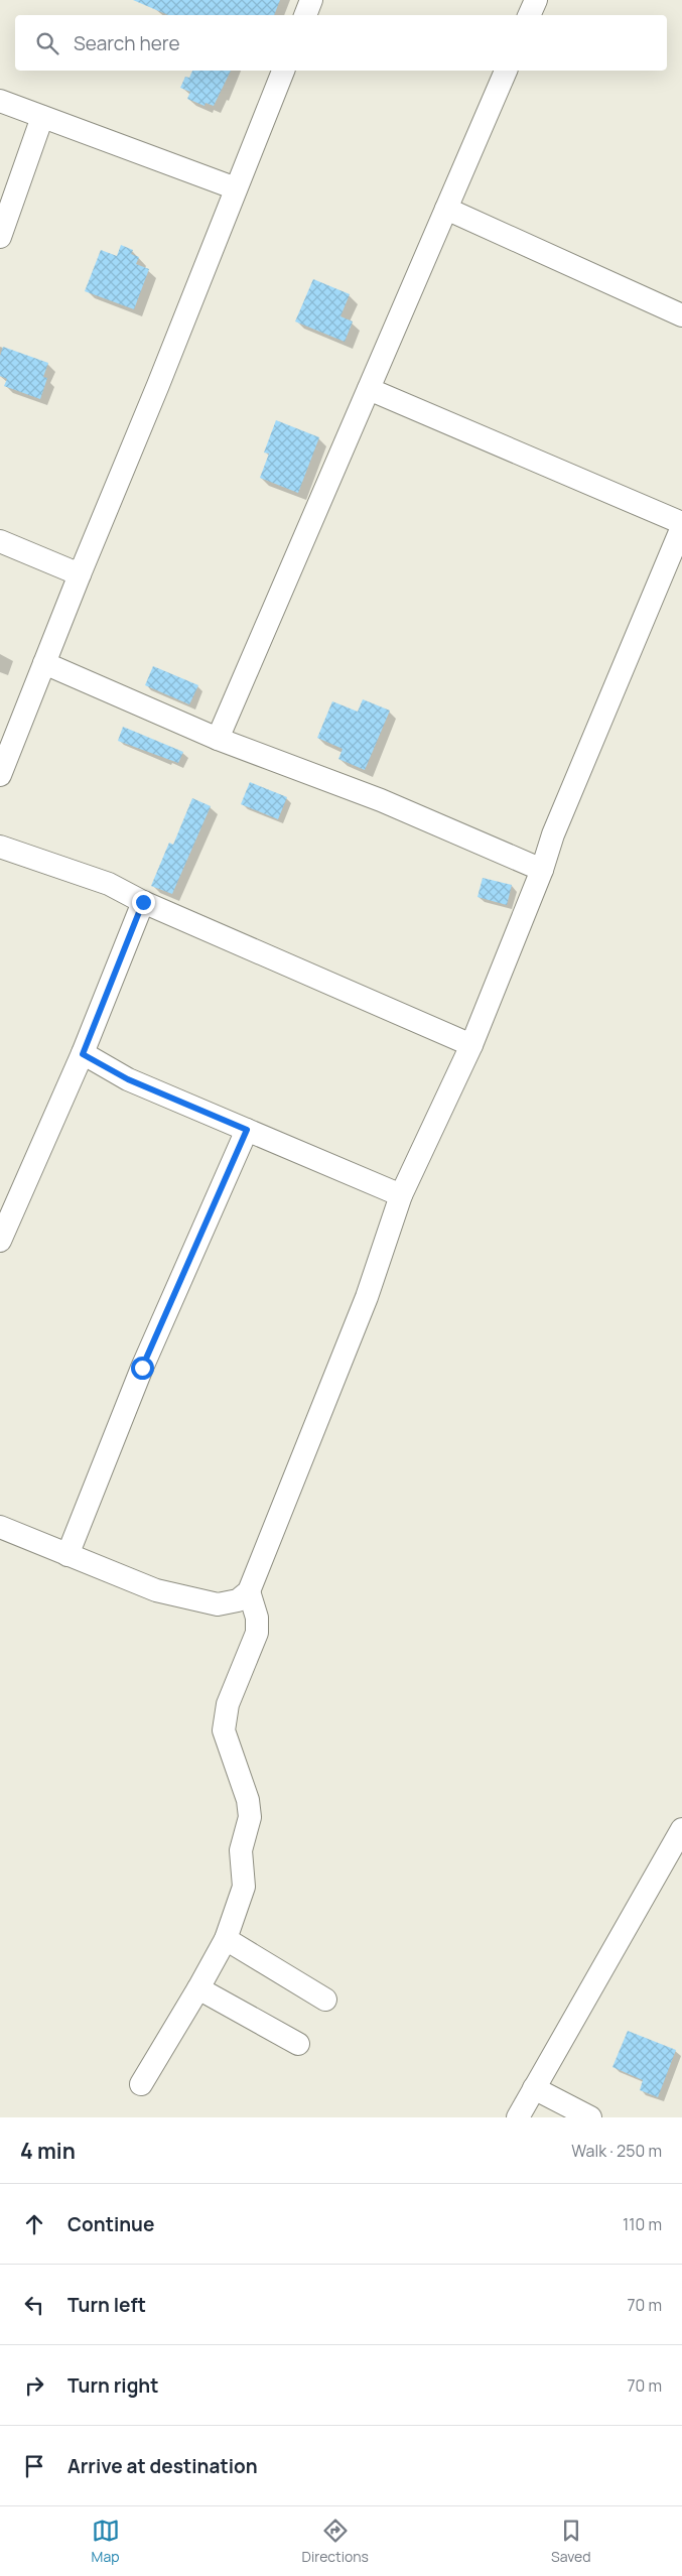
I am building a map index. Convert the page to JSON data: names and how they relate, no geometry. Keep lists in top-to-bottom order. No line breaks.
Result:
{"page":{"search":"Search here","heading":["4 min","Walk · 250 m"],"list":[["Continue","110 m"],["Turn left","70 m"],["Turn right","70 m"],"Arrive at destination"],"nav":["Map","Directions","Saved"]}}
